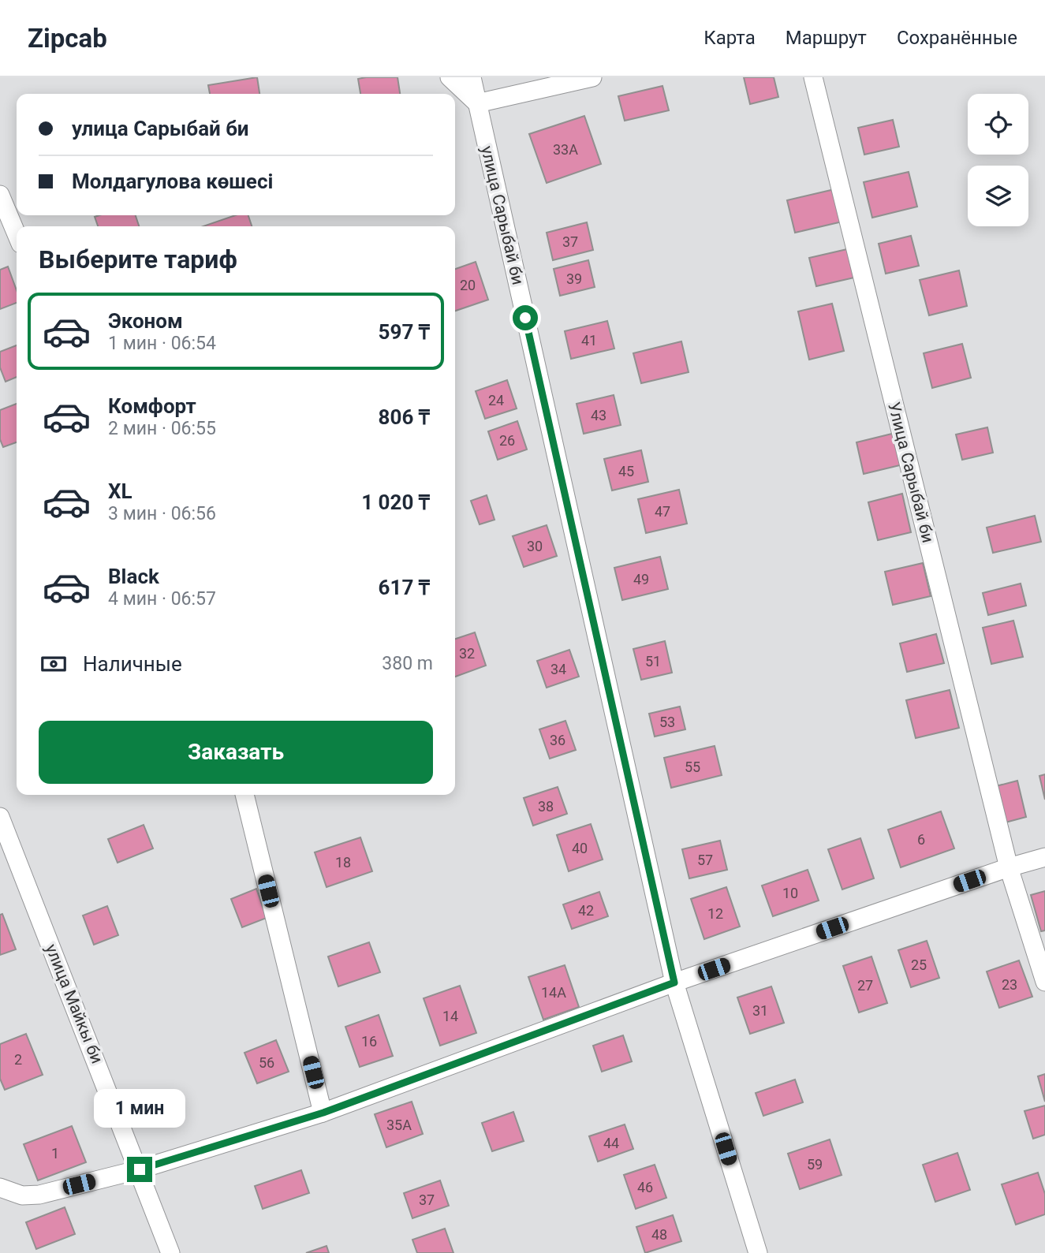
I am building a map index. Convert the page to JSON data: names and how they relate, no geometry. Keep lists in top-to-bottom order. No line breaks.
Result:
{"streets":{"street":["улица Сарыбай би","Улица Сарыбай би","улица Майкы би"]},"house_numbers":["33А","37","39","20","41","24","43","26","45","47","30","49","32","51","34","53","36","55","38","6","40","57","18","10","42","12","25","23","27","14А","31","14","16","2","56","35А","44","1","59","46","37","48"],"page":{"header":"Zipcab","nav":["Карта","Маршрут","Сохранённые"],"banner":["улица Сарыбай би","Молдагулова көшесі"],"heading":"Выберите тариф","list":[{"name":"Эконом","note":"1 мин · 06:54","value":"597 ₸"},{"name":"Комфорт","note":"2 мин · 06:55","value":"806 ₸"},{"name":"XL","note":"3 мин · 06:56","value":"1 020 ₸"},{"name":"Black","note":"4 мин · 06:57","value":"617 ₸"}],"pay":["Наличные","380 m"],"buttons":"Заказать","bubble":"1 мин"}}
